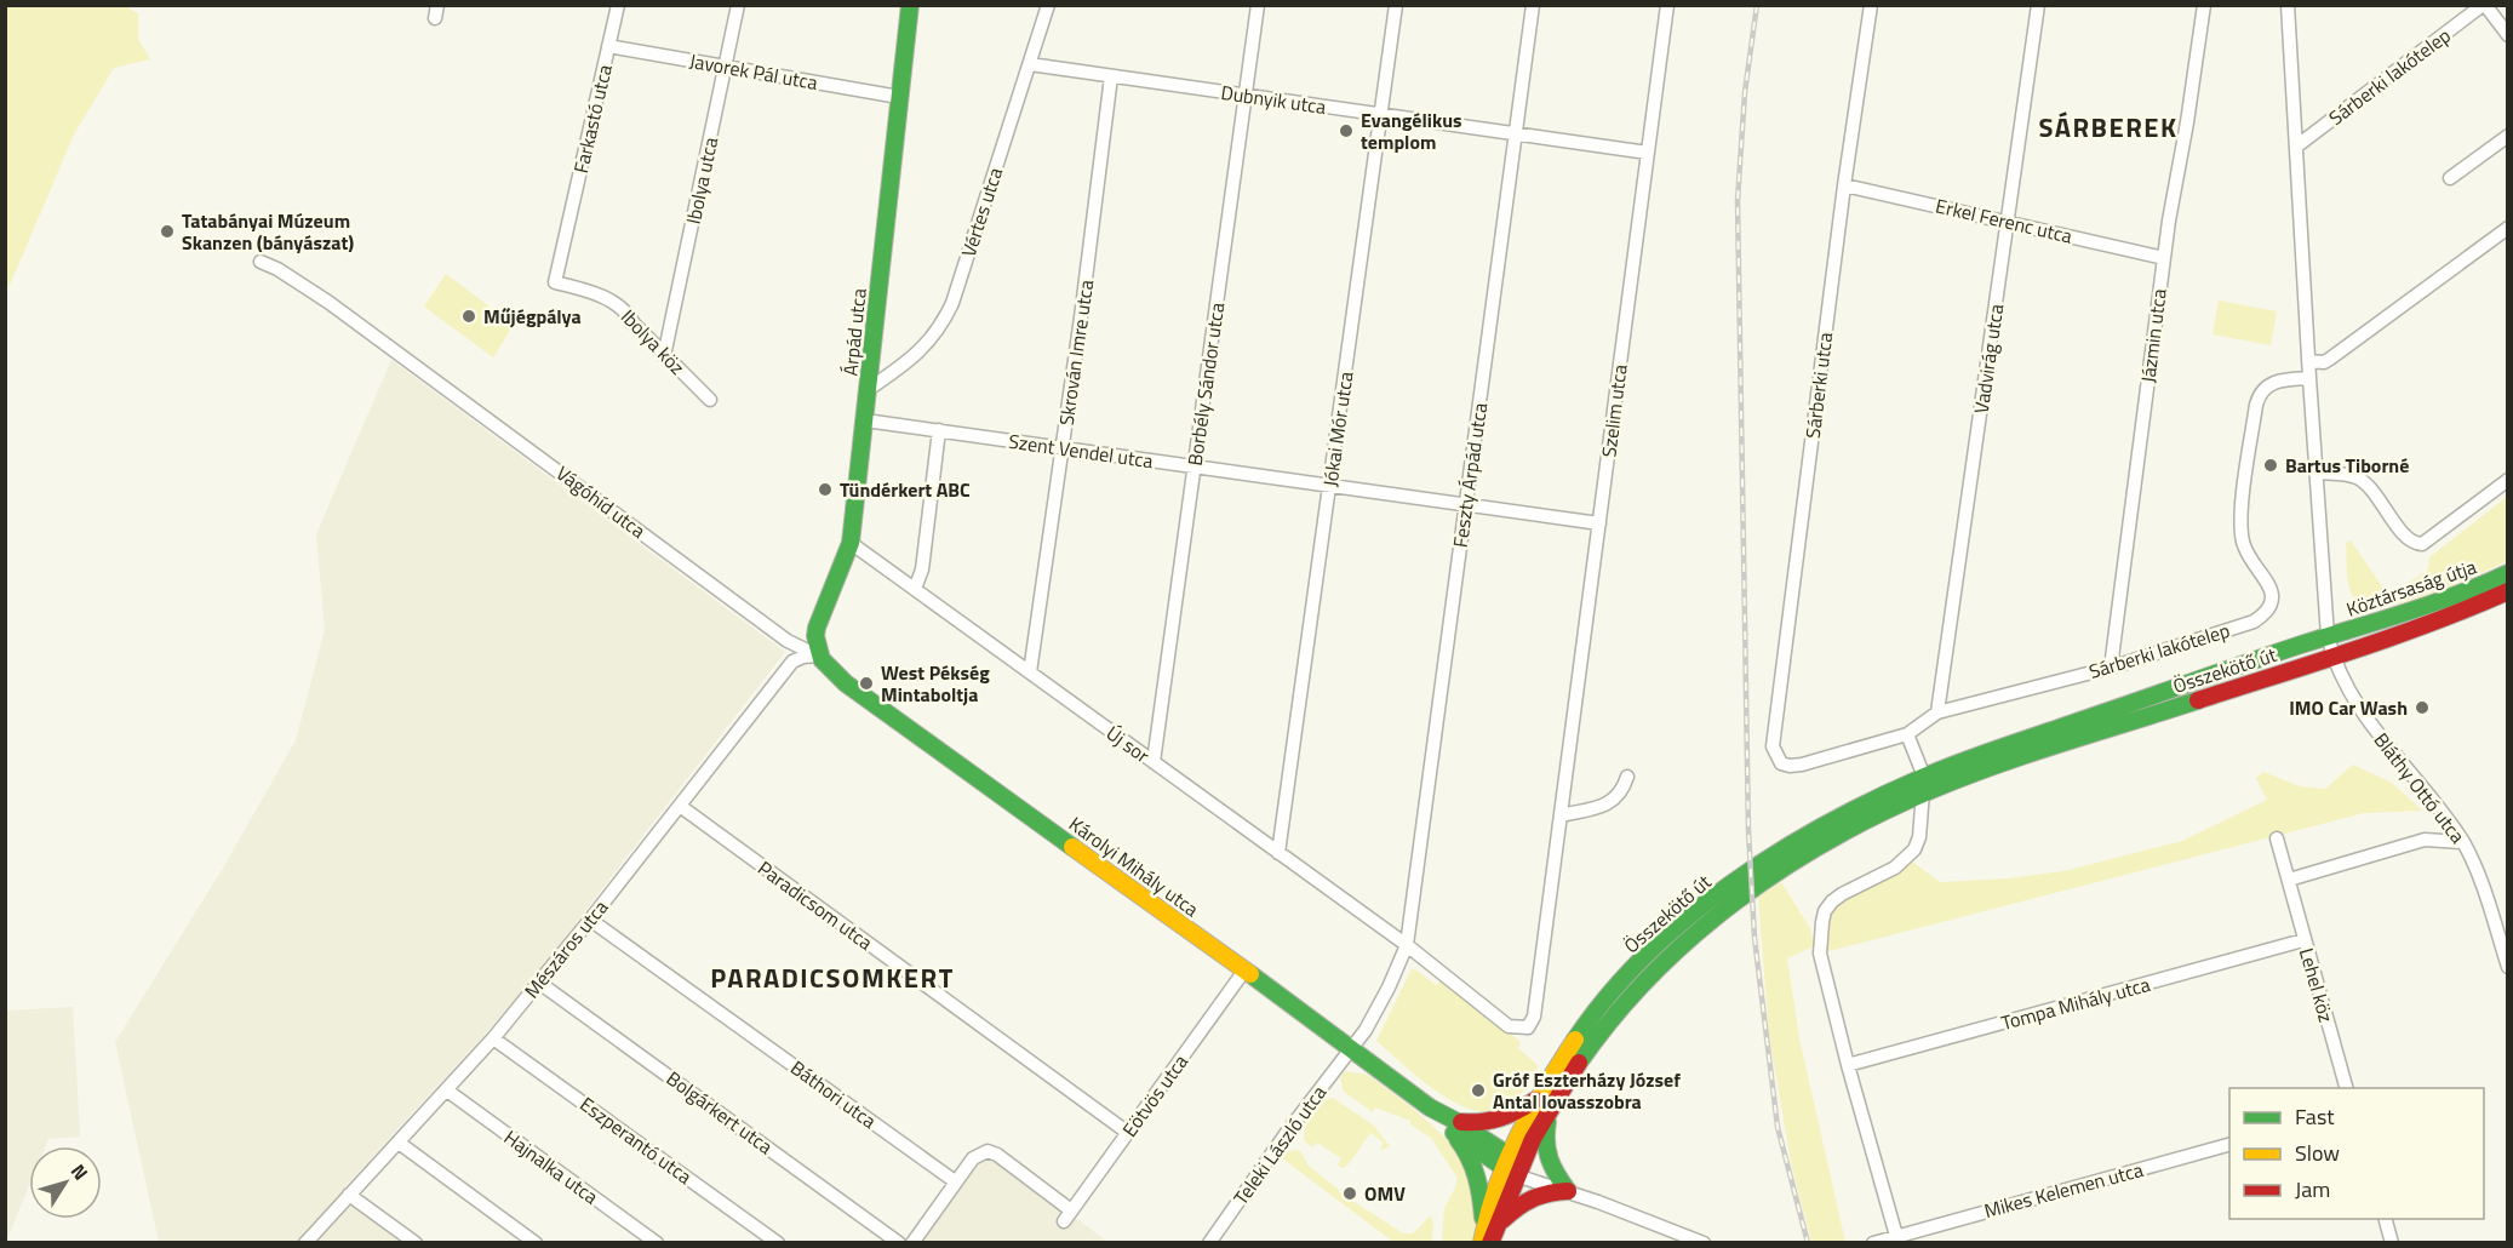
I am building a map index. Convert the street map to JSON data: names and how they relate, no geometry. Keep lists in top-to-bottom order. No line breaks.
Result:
{"streets":{"street":["Javorek Pál utca","Sárberki lakótelep","Dubnyik utca","Farkastó utca","Ibolya utca","Vértes utca","Erkel Ferenc utca","Árpád utca","Jázmin utca","Ibolya köz","Skrován Imre utca","Vadvirág utca","Borbély Sándor utca","Sárberki utca","Szelim utca","Jókai Mór utca","Szent Vendel utca","Feszty Árpád utca","Vágóhíd utca","Köztársaság útja","Összekötő út","Új sor","Bláthy Ottó utca","Károlyi Mihály utca","Paradicsom utca","Mészáros utca","Lehel köz","Tompa Mihály utca","Báthori utca","Eötvös utca","Bolgárkert utca","Eszperantó utca","Teleki László utca","Hajnalka utca","Mikes Kelemen utca"]},"crossings":[["Javorek Pál utca","Farkastó utca"],["Javorek Pál utca","Ibolya utca"],["Javorek Pál utca","Árpád utca"],["Sárberki lakótelep","Jázmin utca"],["Sárberki lakótelep","Vadvirág utca"],["Sárberki lakótelep","Sárberki utca"],["Sárberki lakótelep","Bláthy Ottó utca"],["Dubnyik utca","Vértes utca"],["Dubnyik utca","Skrován Imre utca"],["Dubnyik utca","Borbély Sándor utca"],["Dubnyik utca","Szelim utca"],["Dubnyik utca","Jókai Mór utca"],["Dubnyik utca","Feszty Árpád utca"],["Farkastó utca","Ibolya köz"],["Ibolya utca","Ibolya köz"],["Vértes utca","Árpád utca"],["Erkel Ferenc utca","Jázmin utca"],["Erkel Ferenc utca","Vadvirág utca"],["Erkel Ferenc utca","Sárberki utca"],["Árpád utca","Szent Vendel utca"],["Árpád utca","Vágóhíd utca"],["Árpád utca","Új sor"],["Árpád utca","Károlyi Mihály utca"],["Árpád utca","Mészáros utca"],["Skrován Imre utca","Szent Vendel utca"],["Skrován Imre utca","Új sor"],["Borbély Sándor utca","Szent Vendel utca"],["Borbély Sándor utca","Új sor"],["Szelim utca","Szent Vendel utca"],["Szelim utca","Új sor"],["Jókai Mór utca","Szent Vendel utca"],["Jókai Mór utca","Új sor"],["Szent Vendel utca","Feszty Árpád utca"],["Feszty Árpád utca","Új sor"],["Feszty Árpád utca","Károlyi Mihály utca"],["Feszty Árpád utca","Teleki László utca"],["Vágóhíd utca","Károlyi Mihály utca"],["Vágóhíd utca","Mészáros utca"],["Köztársaság útja","Összekötő út"],["Köztársaság útja","Bláthy Ottó utca"],["Összekötő út","Bláthy Ottó utca"],["Összekötő út","Károlyi Mihály utca"],["Károlyi Mihály utca","Mészáros utca"],["Károlyi Mihály utca","Eötvös utca"],["Károlyi Mihály utca","Teleki László utca"],["Paradicsom utca","Mészáros utca"],["Paradicsom utca","Eötvös utca"],["Mészáros utca","Báthori utca"],["Mészáros utca","Bolgárkert utca"],["Mészáros utca","Eszperantó utca"],["Mészáros utca","Hajnalka utca"],["Lehel köz","Tompa Mihály utca"],["Báthori utca","Eötvös utca"]],"districts":["SÁRBEREK","PARADICSOMKERT"],"places":["Evangélikus templom","Tatabányai Múzeum Skanzen (bányászat)","Műjégpálya","Bartus Tiborné","Tündérkert ABC","West Pékség Mintaboltja","IMO Car Wash","Gróf Eszterházy József Antal lovasszobra","OMV"],"legend":["Fast","Slow","Jam"],"north":"top right"}
